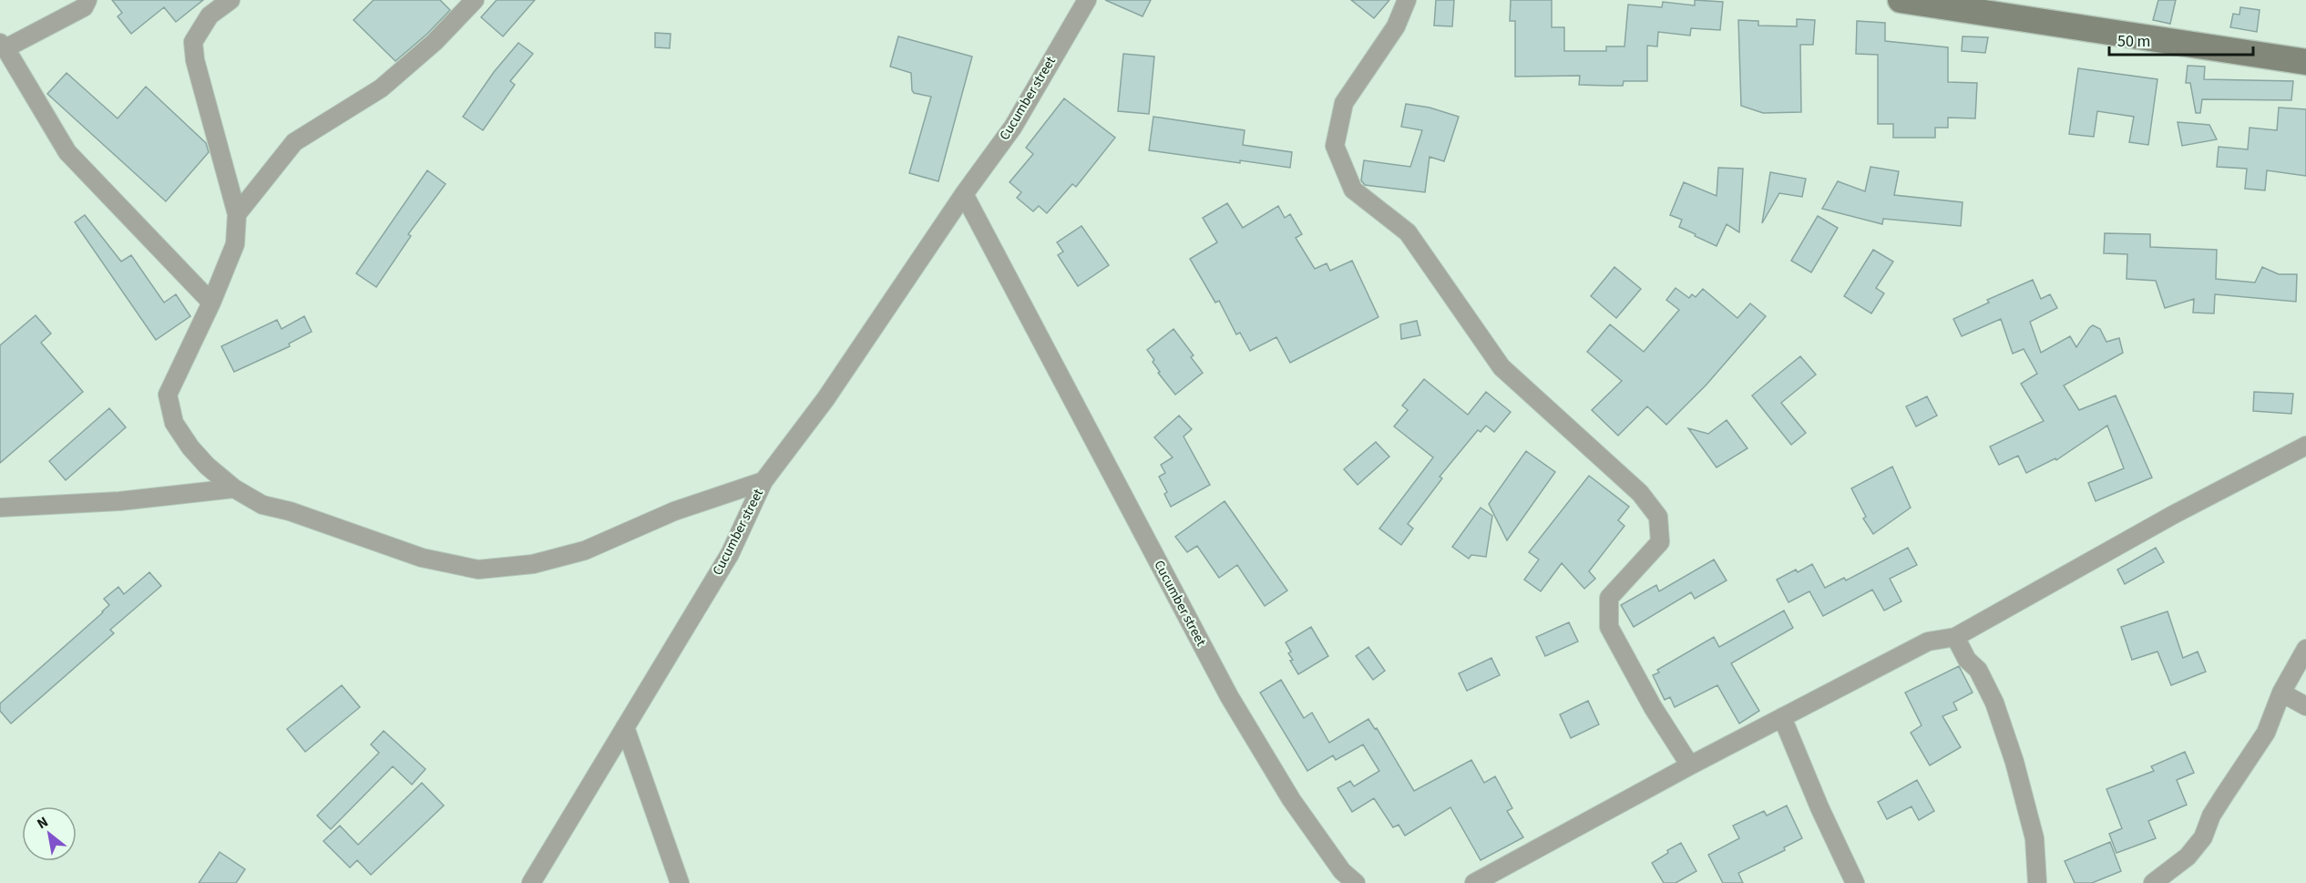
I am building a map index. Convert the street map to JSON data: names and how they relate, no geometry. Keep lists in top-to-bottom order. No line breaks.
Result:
{"streets":{"street":["Cucumber street"]},"scale_bar":"50 m","north":"top left"}
